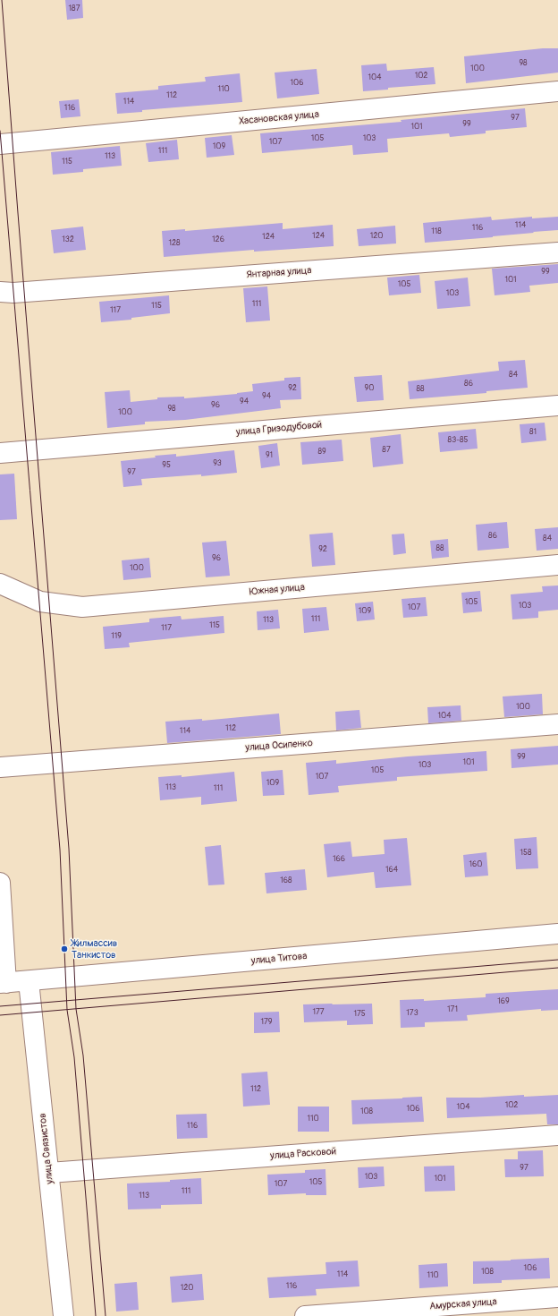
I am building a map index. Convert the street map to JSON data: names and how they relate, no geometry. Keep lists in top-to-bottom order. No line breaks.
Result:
{"streets":{"street":["Хасановская улица","Янтарная улица","улица Гризодубовой","Южная улица","улица Осипенко","улица Титова","улица Связистов","улица Расковой","Амурская улица"]},"crossings":[["улица Титова","улица Связистов"],["улица Связистов","улица Расковой"]],"places":["Жилмассив Танкистов"],"house_numbers":["187","98","100","102","104","106","110","112","114","116","97","99","101","105","103","107","109","111","113","115","114","116","118","124","120","124","132","126","128","99","101","105","103","111","115","117","84","86","92","90","88","94","94","96","98","100","81","83-85","87","89","91","93","95","97","86","84","88","92","96","100","105","103","107","109","111","113","115","117","119","100","104","112","114","99","101","103","105","107","109","113","111","158","166","160","164","168","169","171","177","173","175","179","112","102","104","106","108","110","116","97","103","101","105","107","111","113","106","108","114","110","116","120"]}
